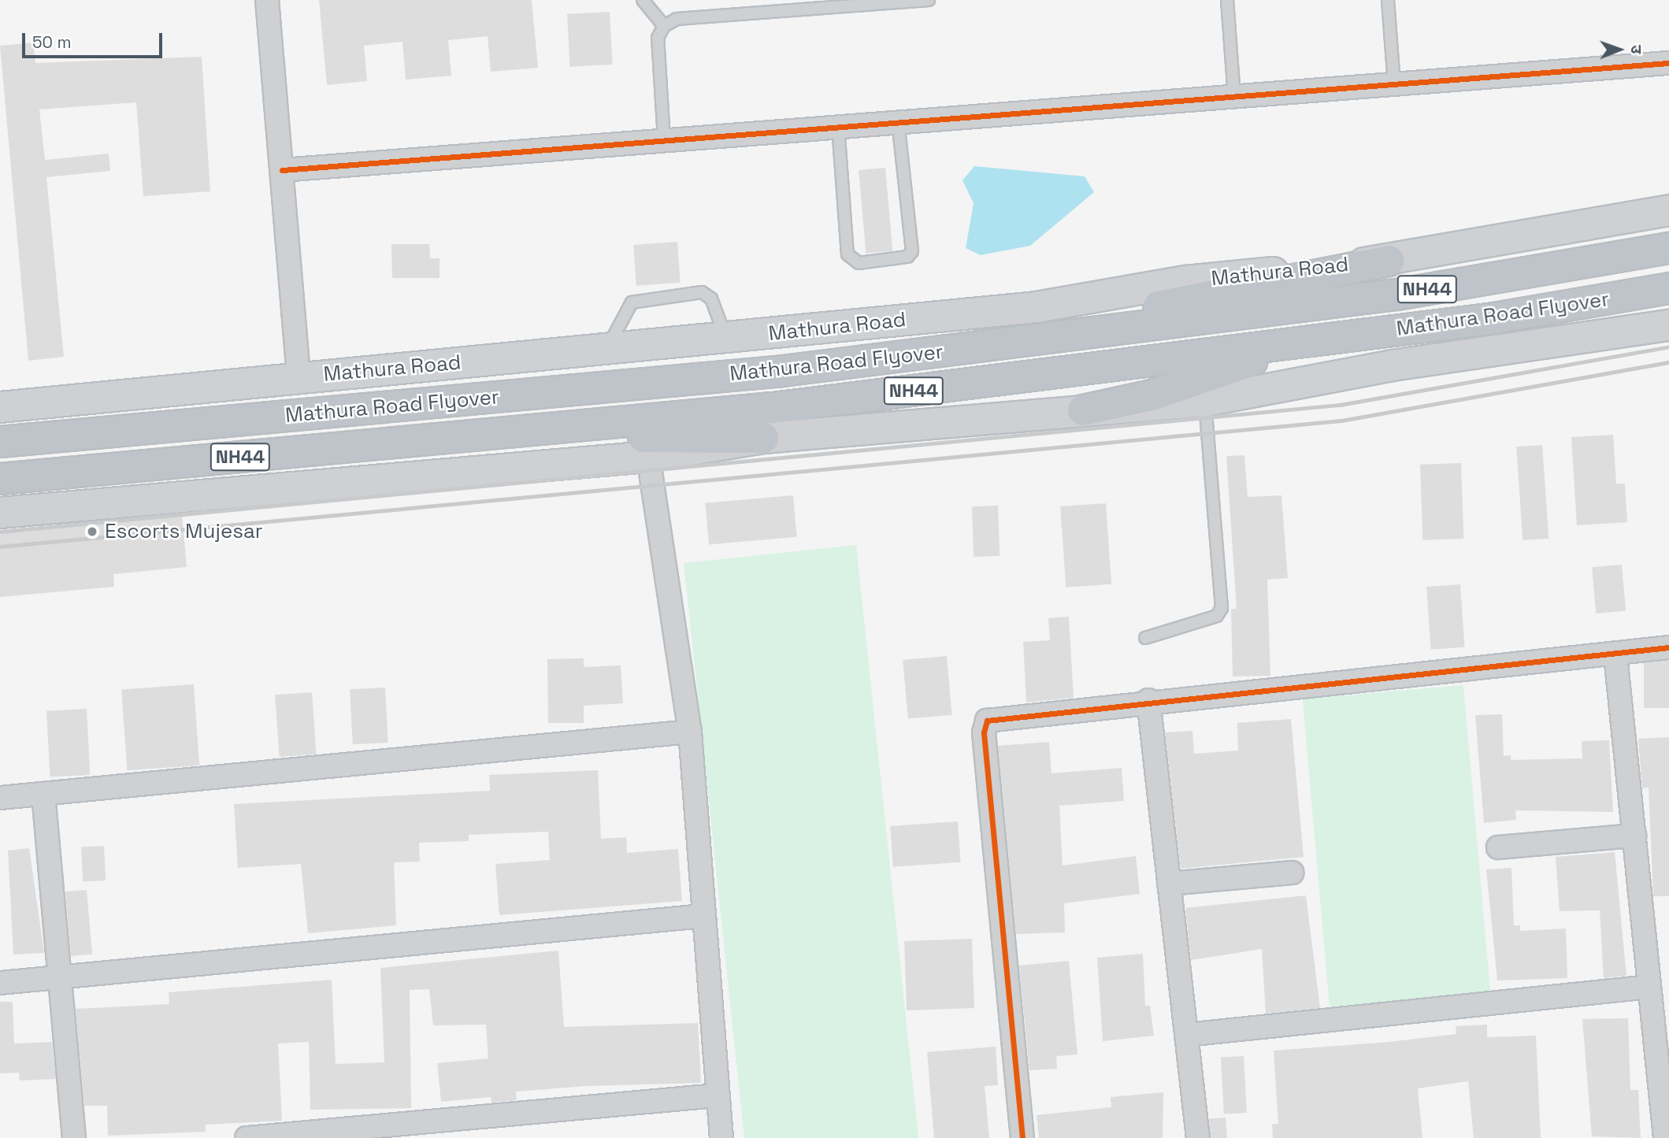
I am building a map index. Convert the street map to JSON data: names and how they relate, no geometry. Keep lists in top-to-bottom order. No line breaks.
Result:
{"streets":{"highway":["NH44","Mathura Road Flyover"],"main road":["Mathura Road"]},"crossings":[["NH44","Mathura Road Flyover"]],"places":["Escorts Mujesar"],"scale_bar":"50 m","north":"right"}
